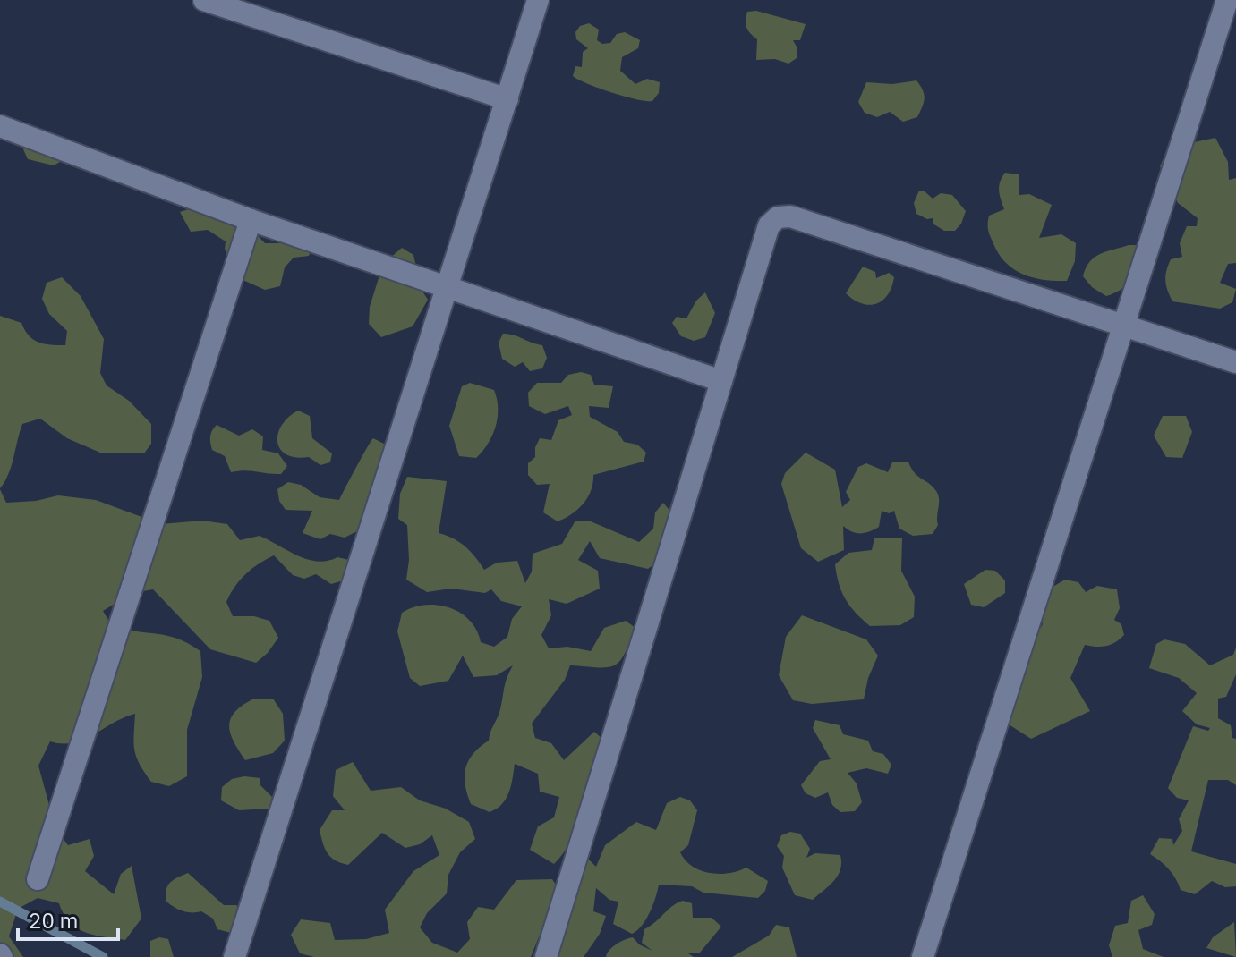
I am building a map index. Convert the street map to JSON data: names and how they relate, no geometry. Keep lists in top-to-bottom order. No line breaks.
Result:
{"scale_bar":"20 m"}
